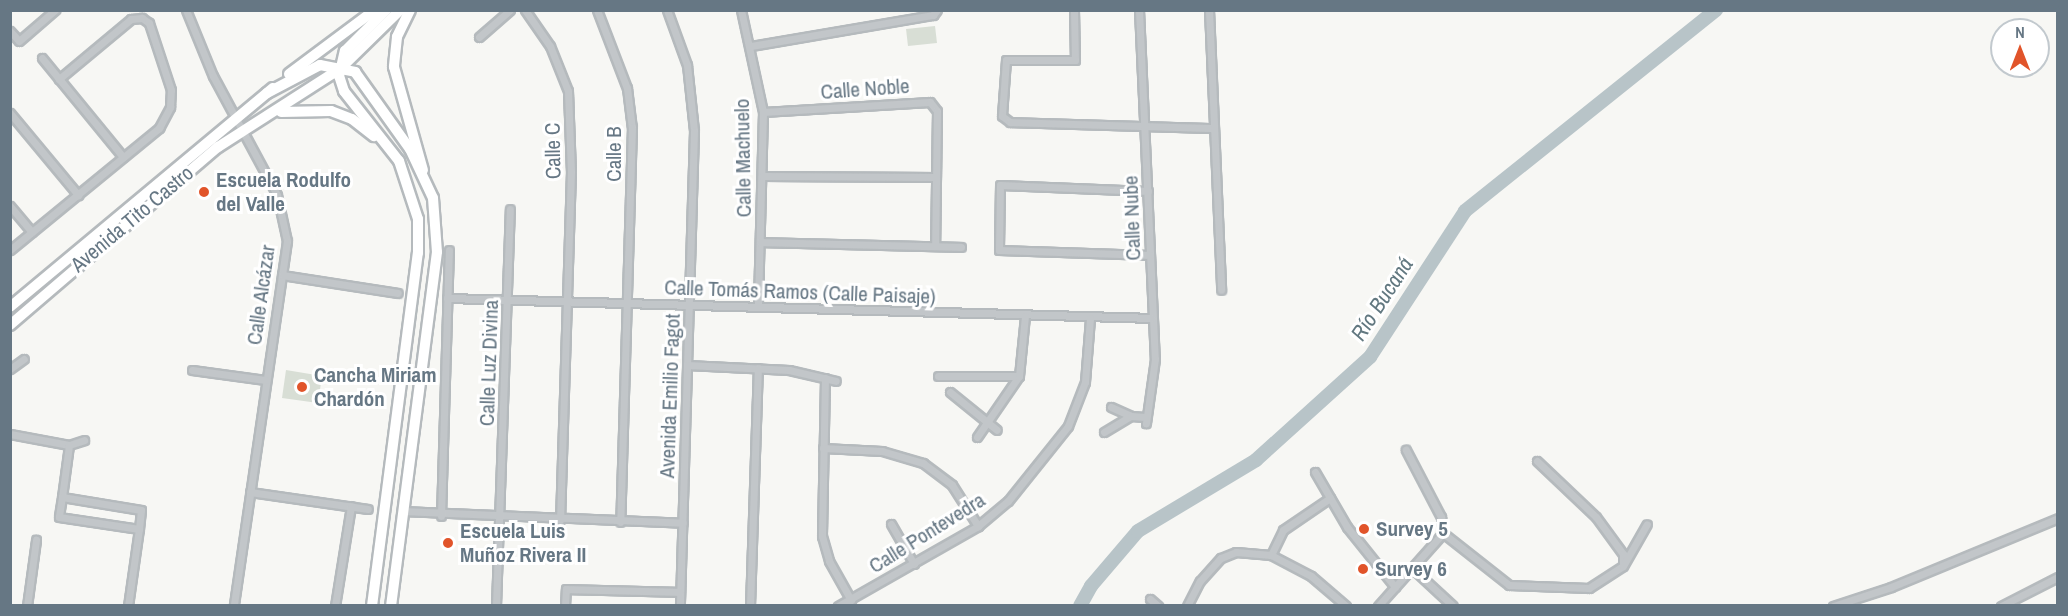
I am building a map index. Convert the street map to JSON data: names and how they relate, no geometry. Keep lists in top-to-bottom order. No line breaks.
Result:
{"streets":{"main road":["Avenida Tito Castro"],"street":["Calle Noble","Calle C","Calle B","Calle Machuelo","Calle Nube","Calle Tomás Ramos (Calle Paisaje)","Calle Alcázar","Calle Luz Divina","Avenida Emilio Fagot","Calle Pontevedra"]},"crossings":[["Calle Noble","Calle Machuelo"],["Calle C","Calle Tomás Ramos (Calle Paisaje)"],["Calle B","Calle Tomás Ramos (Calle Paisaje)"],["Calle Machuelo","Calle Tomás Ramos (Calle Paisaje)"],["Calle Nube","Calle Tomás Ramos (Calle Paisaje)"],["Avenida Tito Castro","Calle Alcázar"],["Calle Tomás Ramos (Calle Paisaje)","Calle Luz Divina"],["Calle Tomás Ramos (Calle Paisaje)","Avenida Emilio Fagot"],["Calle Tomás Ramos (Calle Paisaje)","Calle Pontevedra"]],"water":["Río Bucaná"],"places":["Escuela Rodulfo del Valle","Cancha Miriam Chardón","Survey 5","Escuela Luis Muñoz Rivera II","Survey 6"],"north":"top"}
